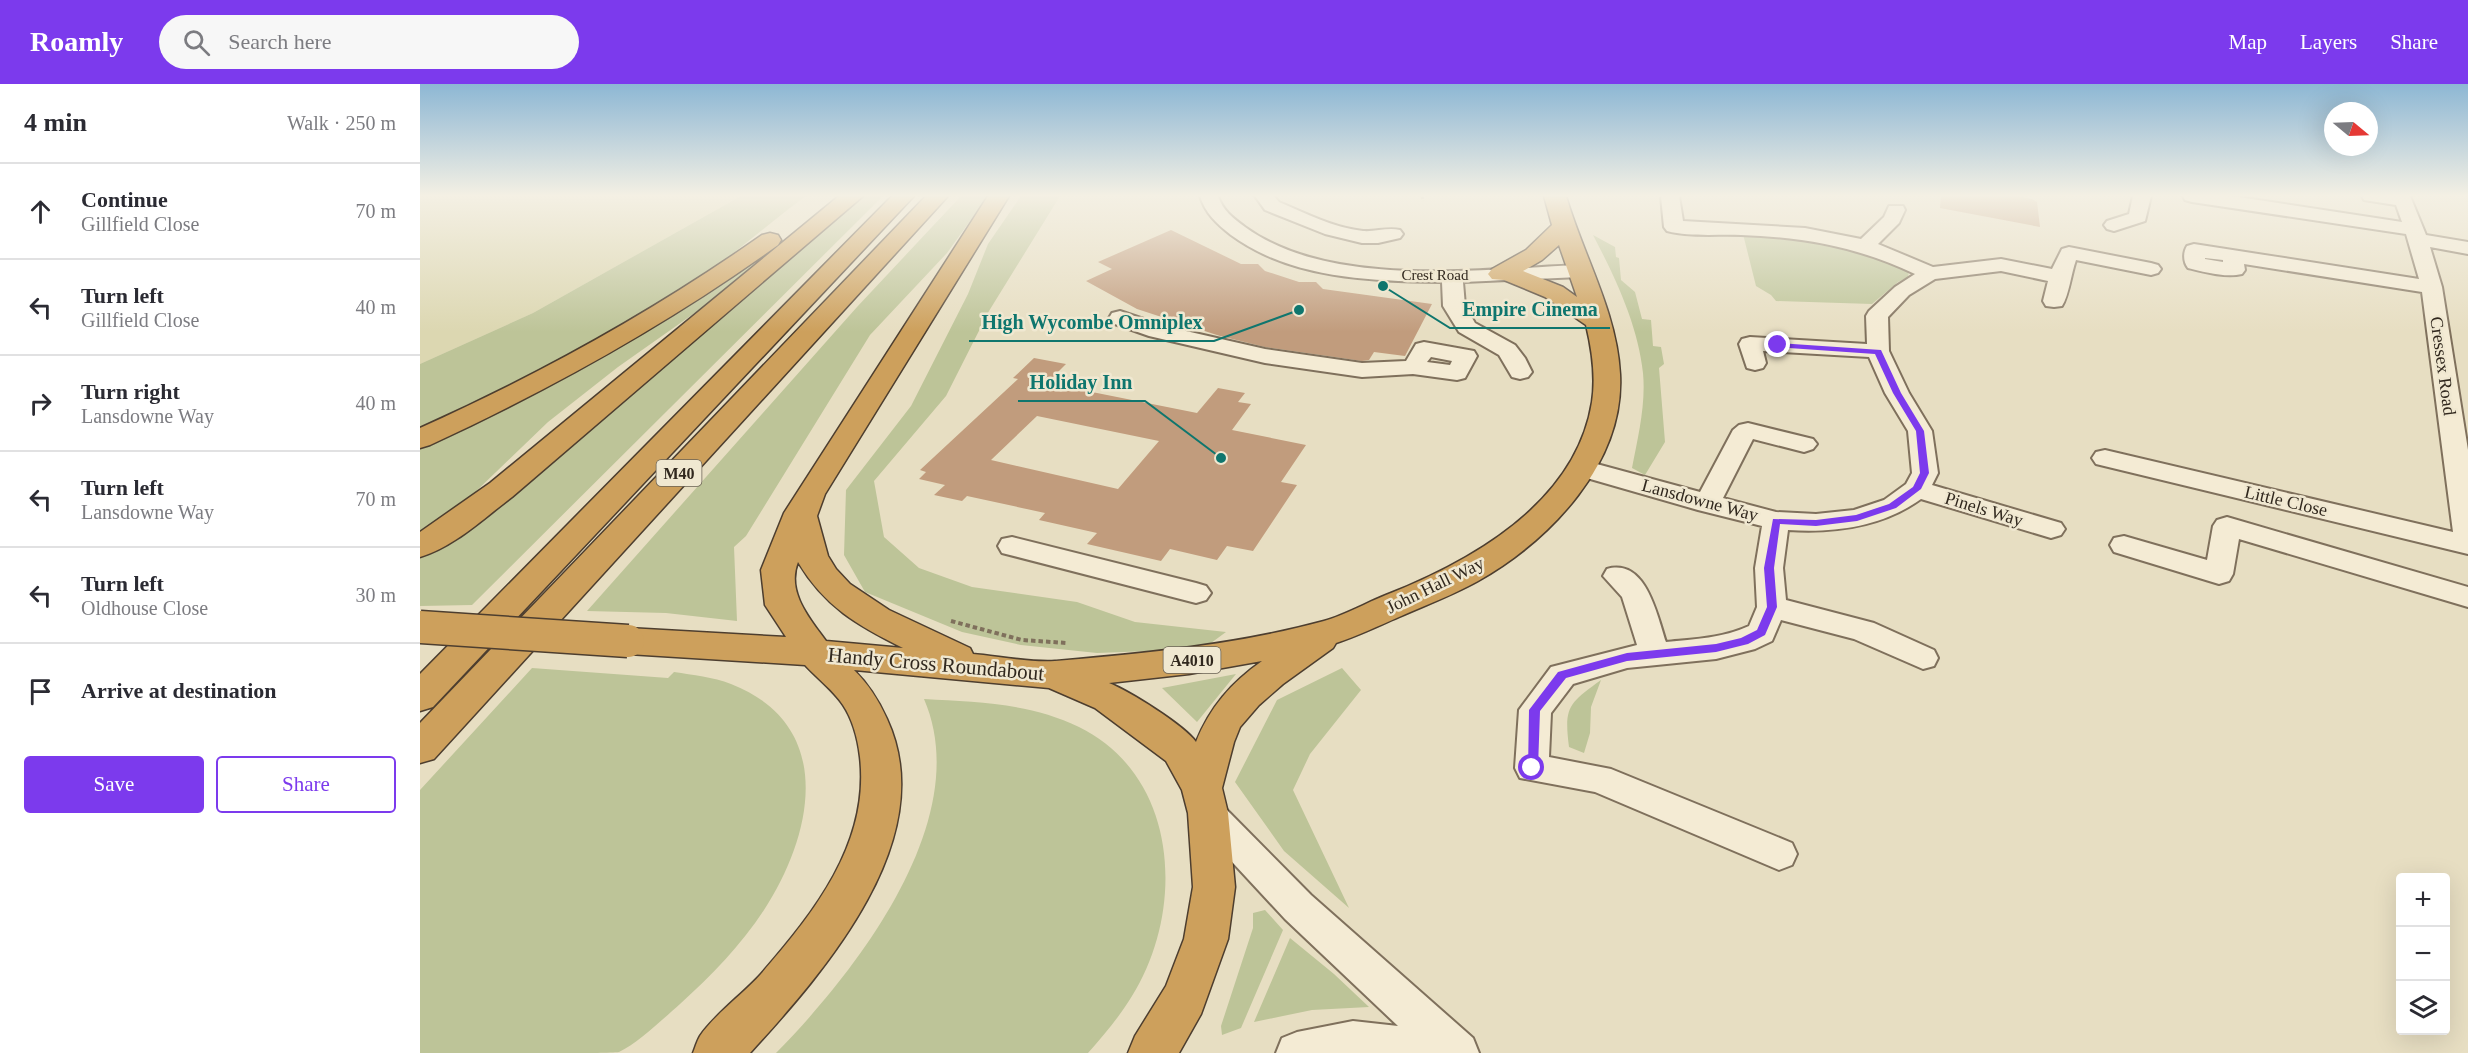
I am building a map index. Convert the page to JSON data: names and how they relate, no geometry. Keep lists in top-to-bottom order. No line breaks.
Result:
{"streets":{"highway":["M40","John Hall Way","A4010","Handy Cross Roundabout"],"street":["Crest Road","Cressex Road","Lansdowne Way","Little Close","Pinels Way"]},"crossings":[["Crest Road","John Hall Way"],["Lansdowne Way","Pinels Way"],["Lansdowne Way","John Hall Way"],["John Hall Way","Handy Cross Roundabout"]],"places":["Empire Cinema","High Wycombe Omniplex","Holiday Inn"],"north":"right","page":{"header":"Roamly","search":"Search here","nav":["Map","Layers","Share"],"heading":["4 min","Walk · 250 m"],"list":[["Continue","Gillfield Close","70 m"],["Turn left","Gillfield Close","40 m"],["Turn right","Lansdowne Way","40 m"],["Turn left","Lansdowne Way","70 m"],["Turn left","Oldhouse Close","30 m"],"Arrive at destination"],"buttons":["Save","Share"],"map_buttons":["+","−"]}}
